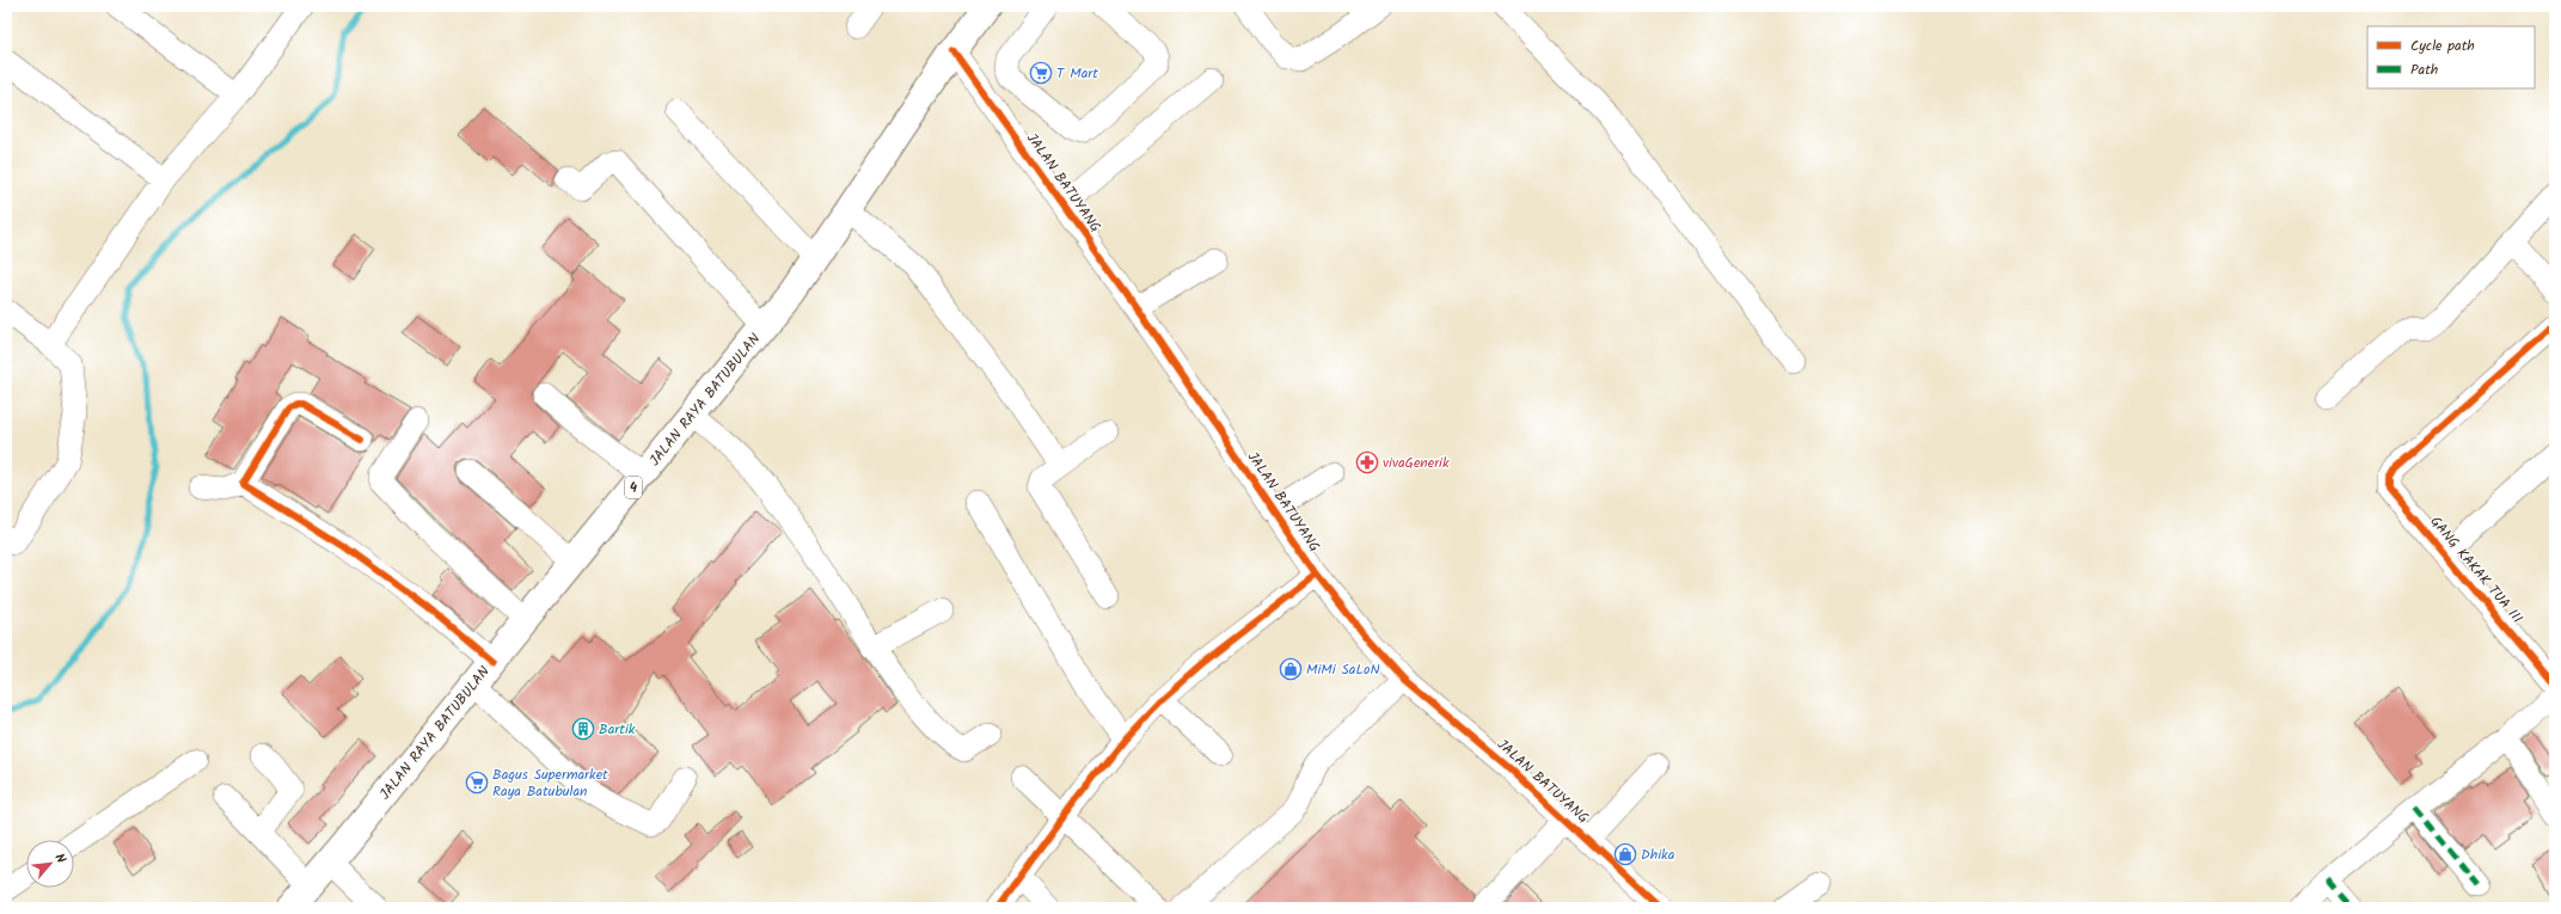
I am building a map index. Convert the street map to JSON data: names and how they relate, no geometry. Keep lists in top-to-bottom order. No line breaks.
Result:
{"streets":{"highway":["JALAN RAYA BATUBULAN","4"],"street":["JALAN BATUYANG","GANG KAKAK TUA III"]},"crossings":[["JALAN BATUYANG","JALAN RAYA BATUBULAN"]],"places":{"supermarket":["T Mart","Bagus Supermarket Raya Batubulan"],"pharmacy":["vivaGenerik"],"shop":["MiMi SaLoN","Dhika"],"building":["Bartik"]},"legend":["Cycle path","Path"],"north":"top right"}
